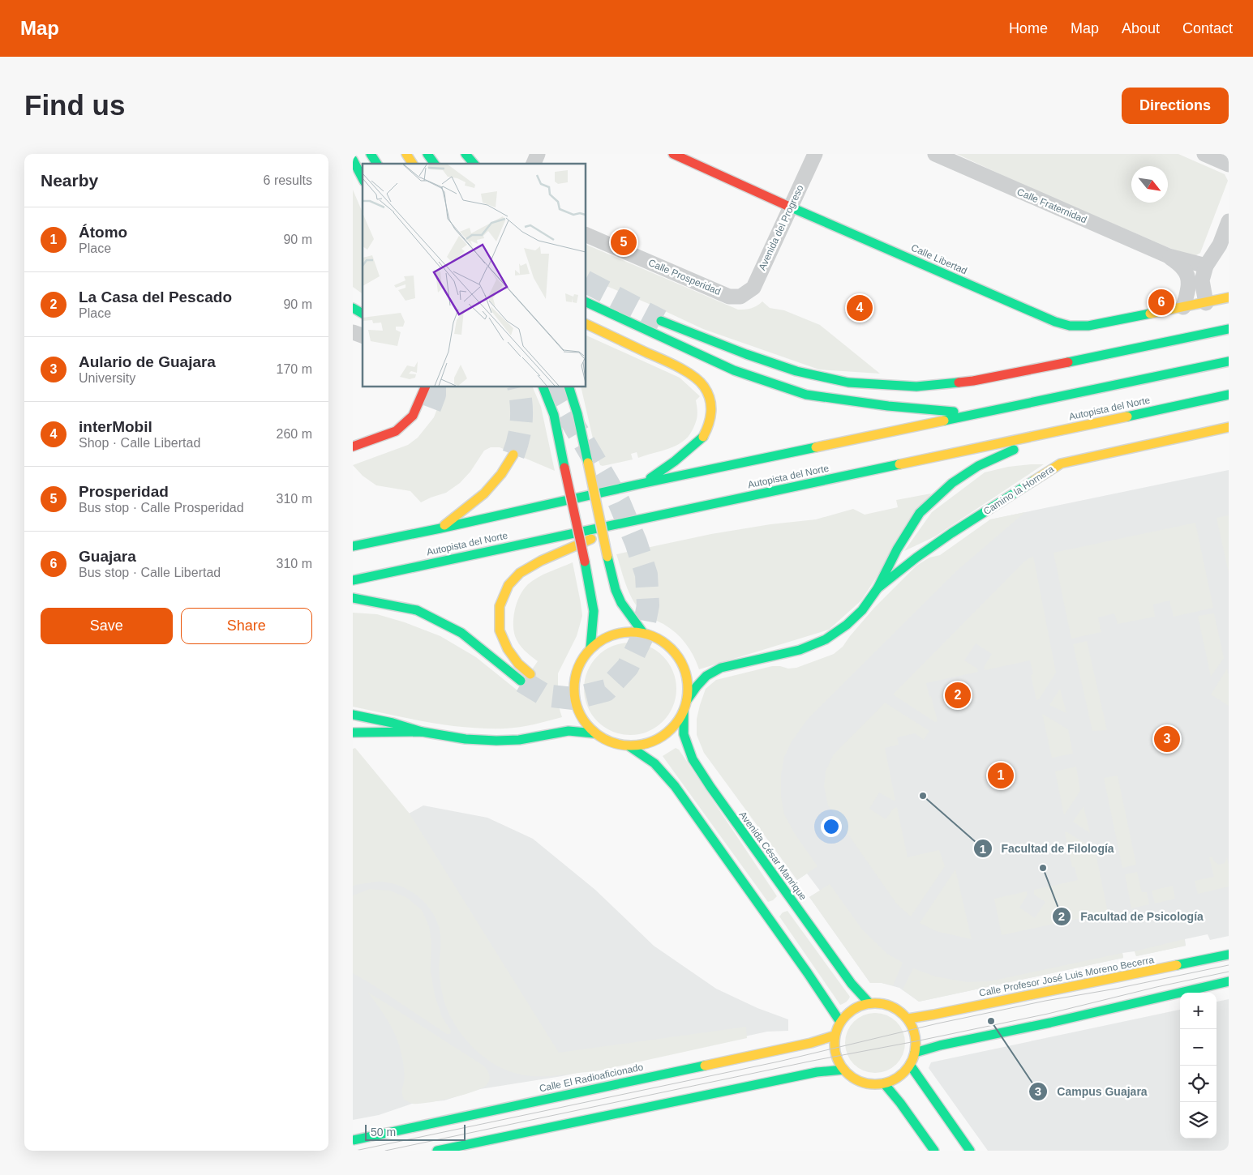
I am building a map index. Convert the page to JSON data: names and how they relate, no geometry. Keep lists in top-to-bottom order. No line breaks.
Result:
{"streets":{"main road":["Calle Libertad","Autopista del Norte","Camino la Hornera","Avenida César Manrique","Calle Profesor José Luis Moreno Becerra","Calle El Radioaficionado"],"street":["Calle Fraternidad","Avenida del Progreso","Calle Prosperidad"]},"crossings":[["Calle Fraternidad","Calle Libertad"],["Avenida del Progreso","Calle Libertad"],["Avenida del Progreso","Calle Prosperidad"],["Avenida César Manrique","Calle Profesor José Luis Moreno Becerra"],["Avenida César Manrique","Calle El Radioaficionado"],["Calle Profesor José Luis Moreno Becerra","Calle El Radioaficionado"]],"places":["Facultad de Filología","Facultad de Psicología","Campus Guajara"],"scale_bar":"50 m","north":"bottom right","page":{"header":"Map","nav":["Home","Map","About","Contact"],"buttons":["Directions",["Save","Share"]],"title":"Find us","heading":["Nearby","6 results"],"list":[{"mark":"1","name":"Átomo","note":"Place","value":"90 m"},{"mark":"2","name":"La Casa del Pescado","note":"Place","value":"90 m"},{"mark":"3","name":"Aulario de Guajara","note":"University","value":"170 m"},{"mark":"4","name":"interMobil","note":"Shop · Calle Libertad","value":"260 m"},{"mark":"5","name":"Prosperidad","note":"Bus stop · Calle Prosperidad","value":"310 m"},{"mark":"6","name":"Guajara","note":"Bus stop · Calle Libertad","value":"310 m"}],"pins":["5","6","4","2","3","1"],"map_buttons":["+","−"],"scale":"50 m"}}
